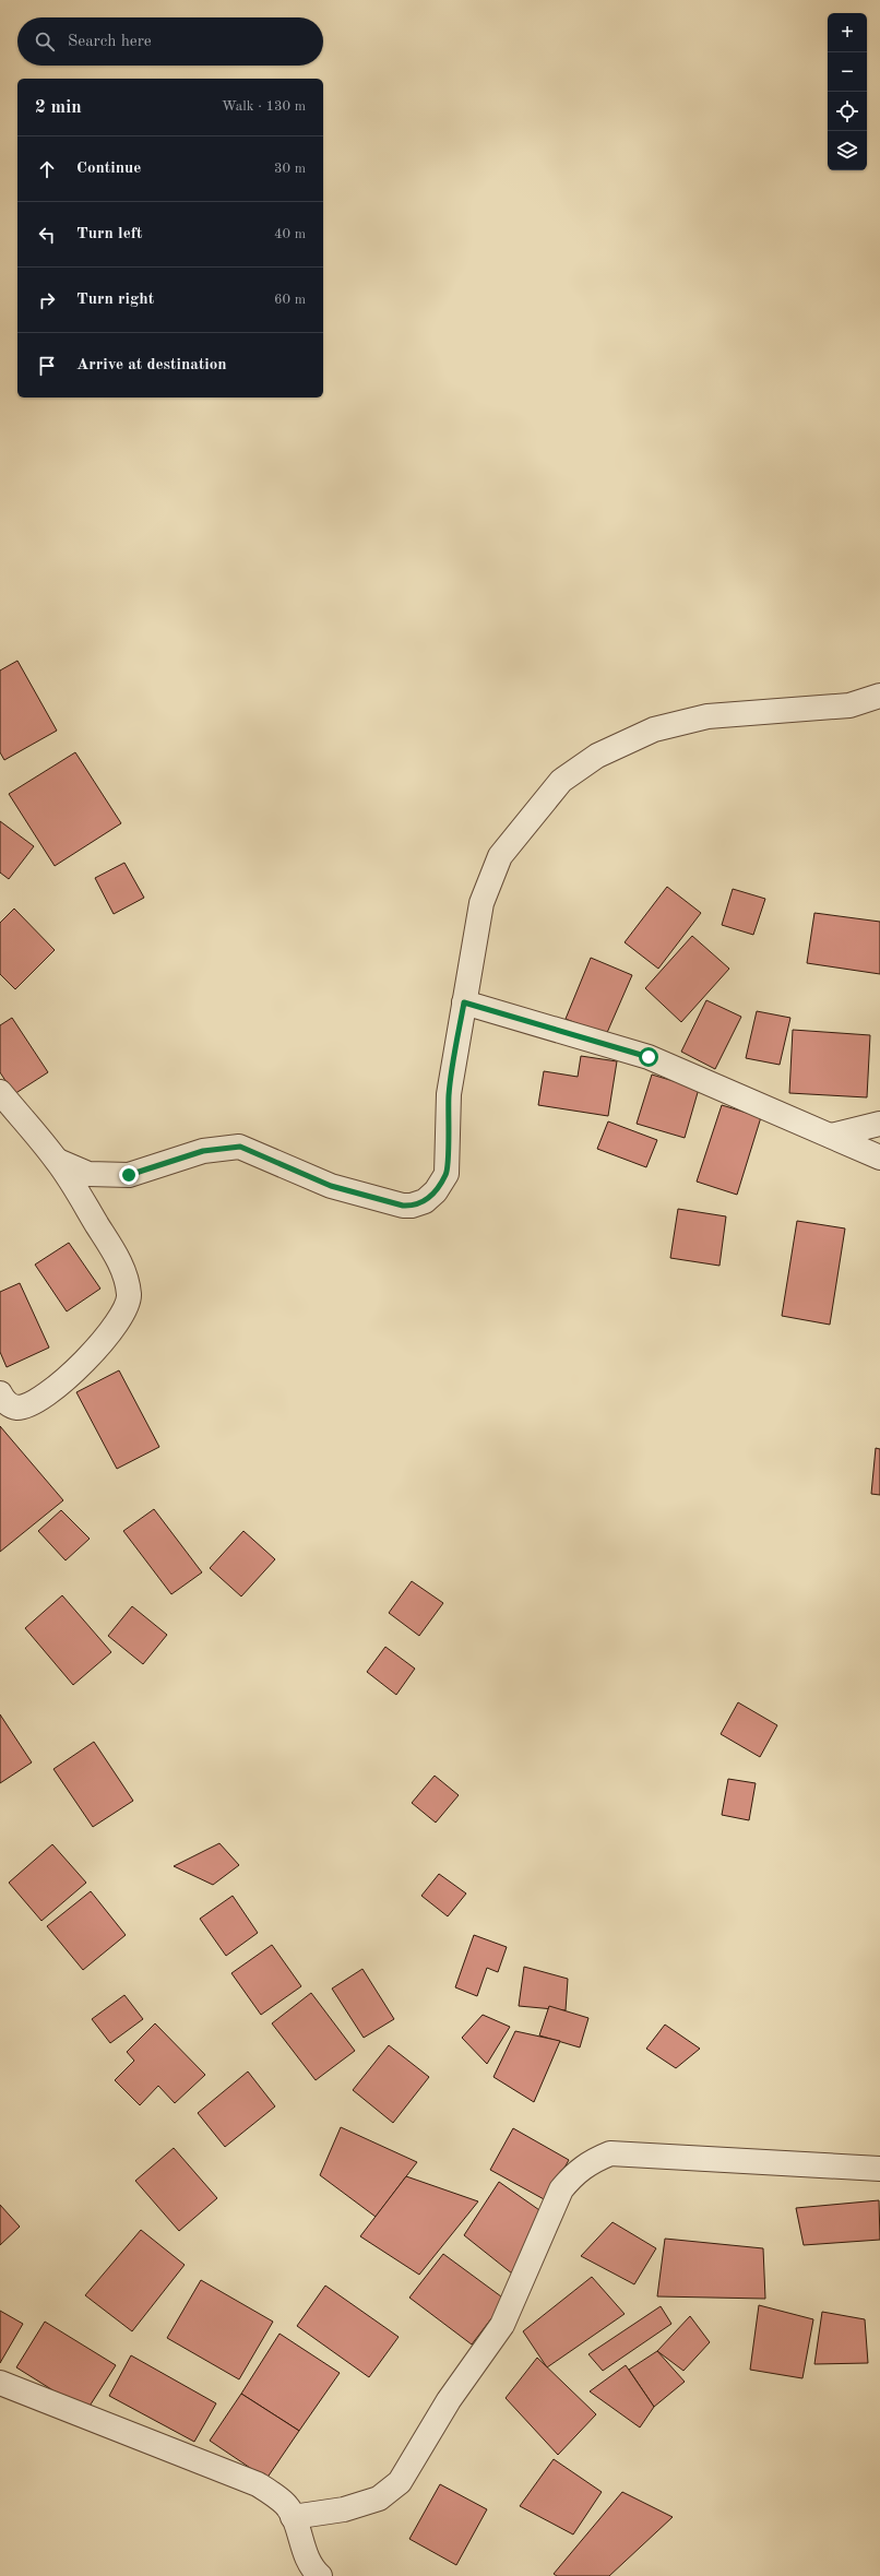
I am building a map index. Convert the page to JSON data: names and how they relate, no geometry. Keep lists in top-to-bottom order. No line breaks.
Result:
{"page":{"map_buttons":["+","−"],"search":"Search here","heading":["2 min","Walk · 130 m"],"list":[["Continue","30 m"],["Turn left","40 m"],["Turn right","60 m"],"Arrive at destination"]}}
